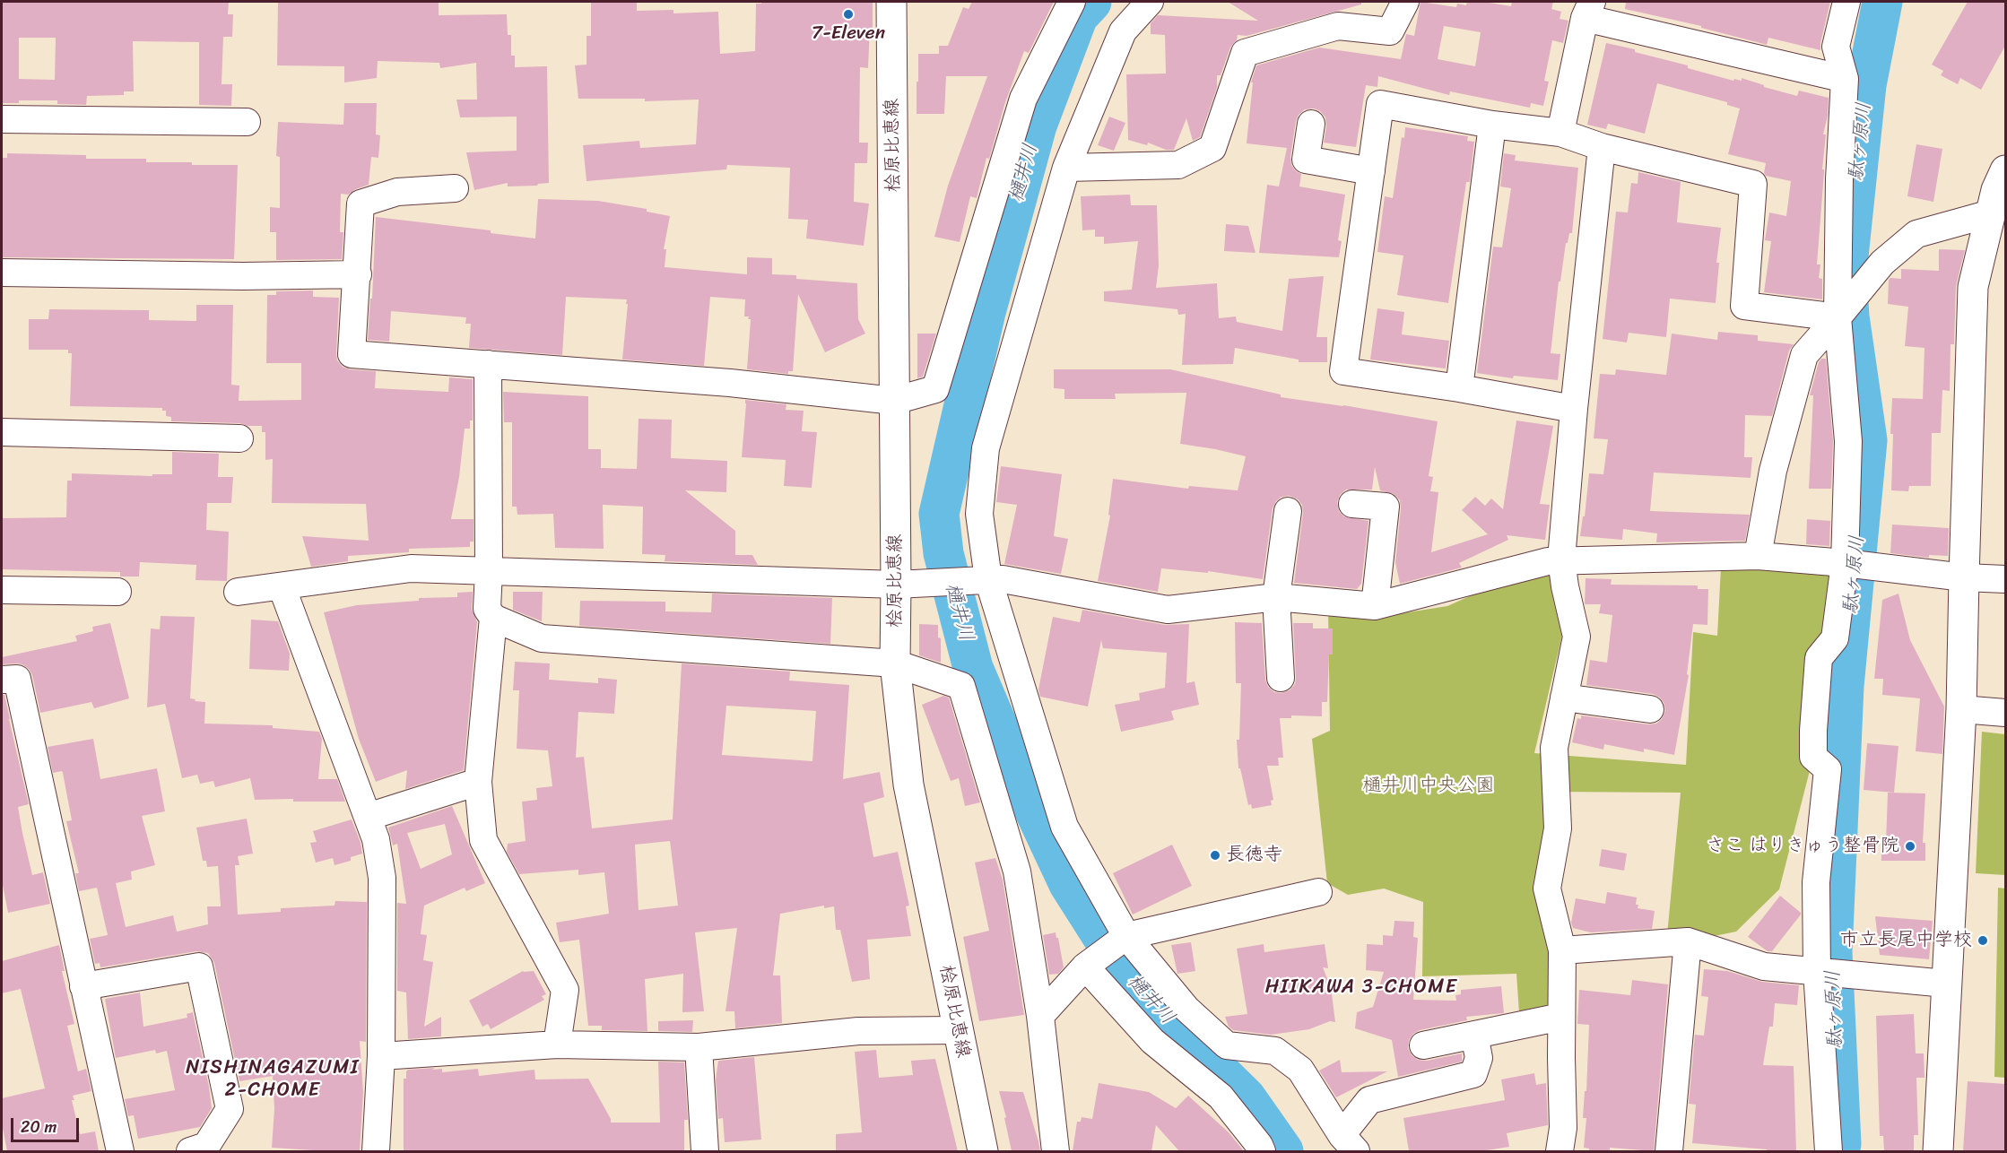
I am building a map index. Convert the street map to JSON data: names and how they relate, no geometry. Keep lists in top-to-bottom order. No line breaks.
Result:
{"streets":{"main road":["桧原比恵線"]},"districts":["HIIKAWA 3-CHOME","NISHINAGAZUMI 2-CHOME"],"water":["駄ヶ原川","樋井川"],"parks":["樋井川中央公園"],"places":["7-Eleven","さこ はりきゅう整骨院","長徳寺","市立長尾中学校"],"scale_bar":"20 m"}
